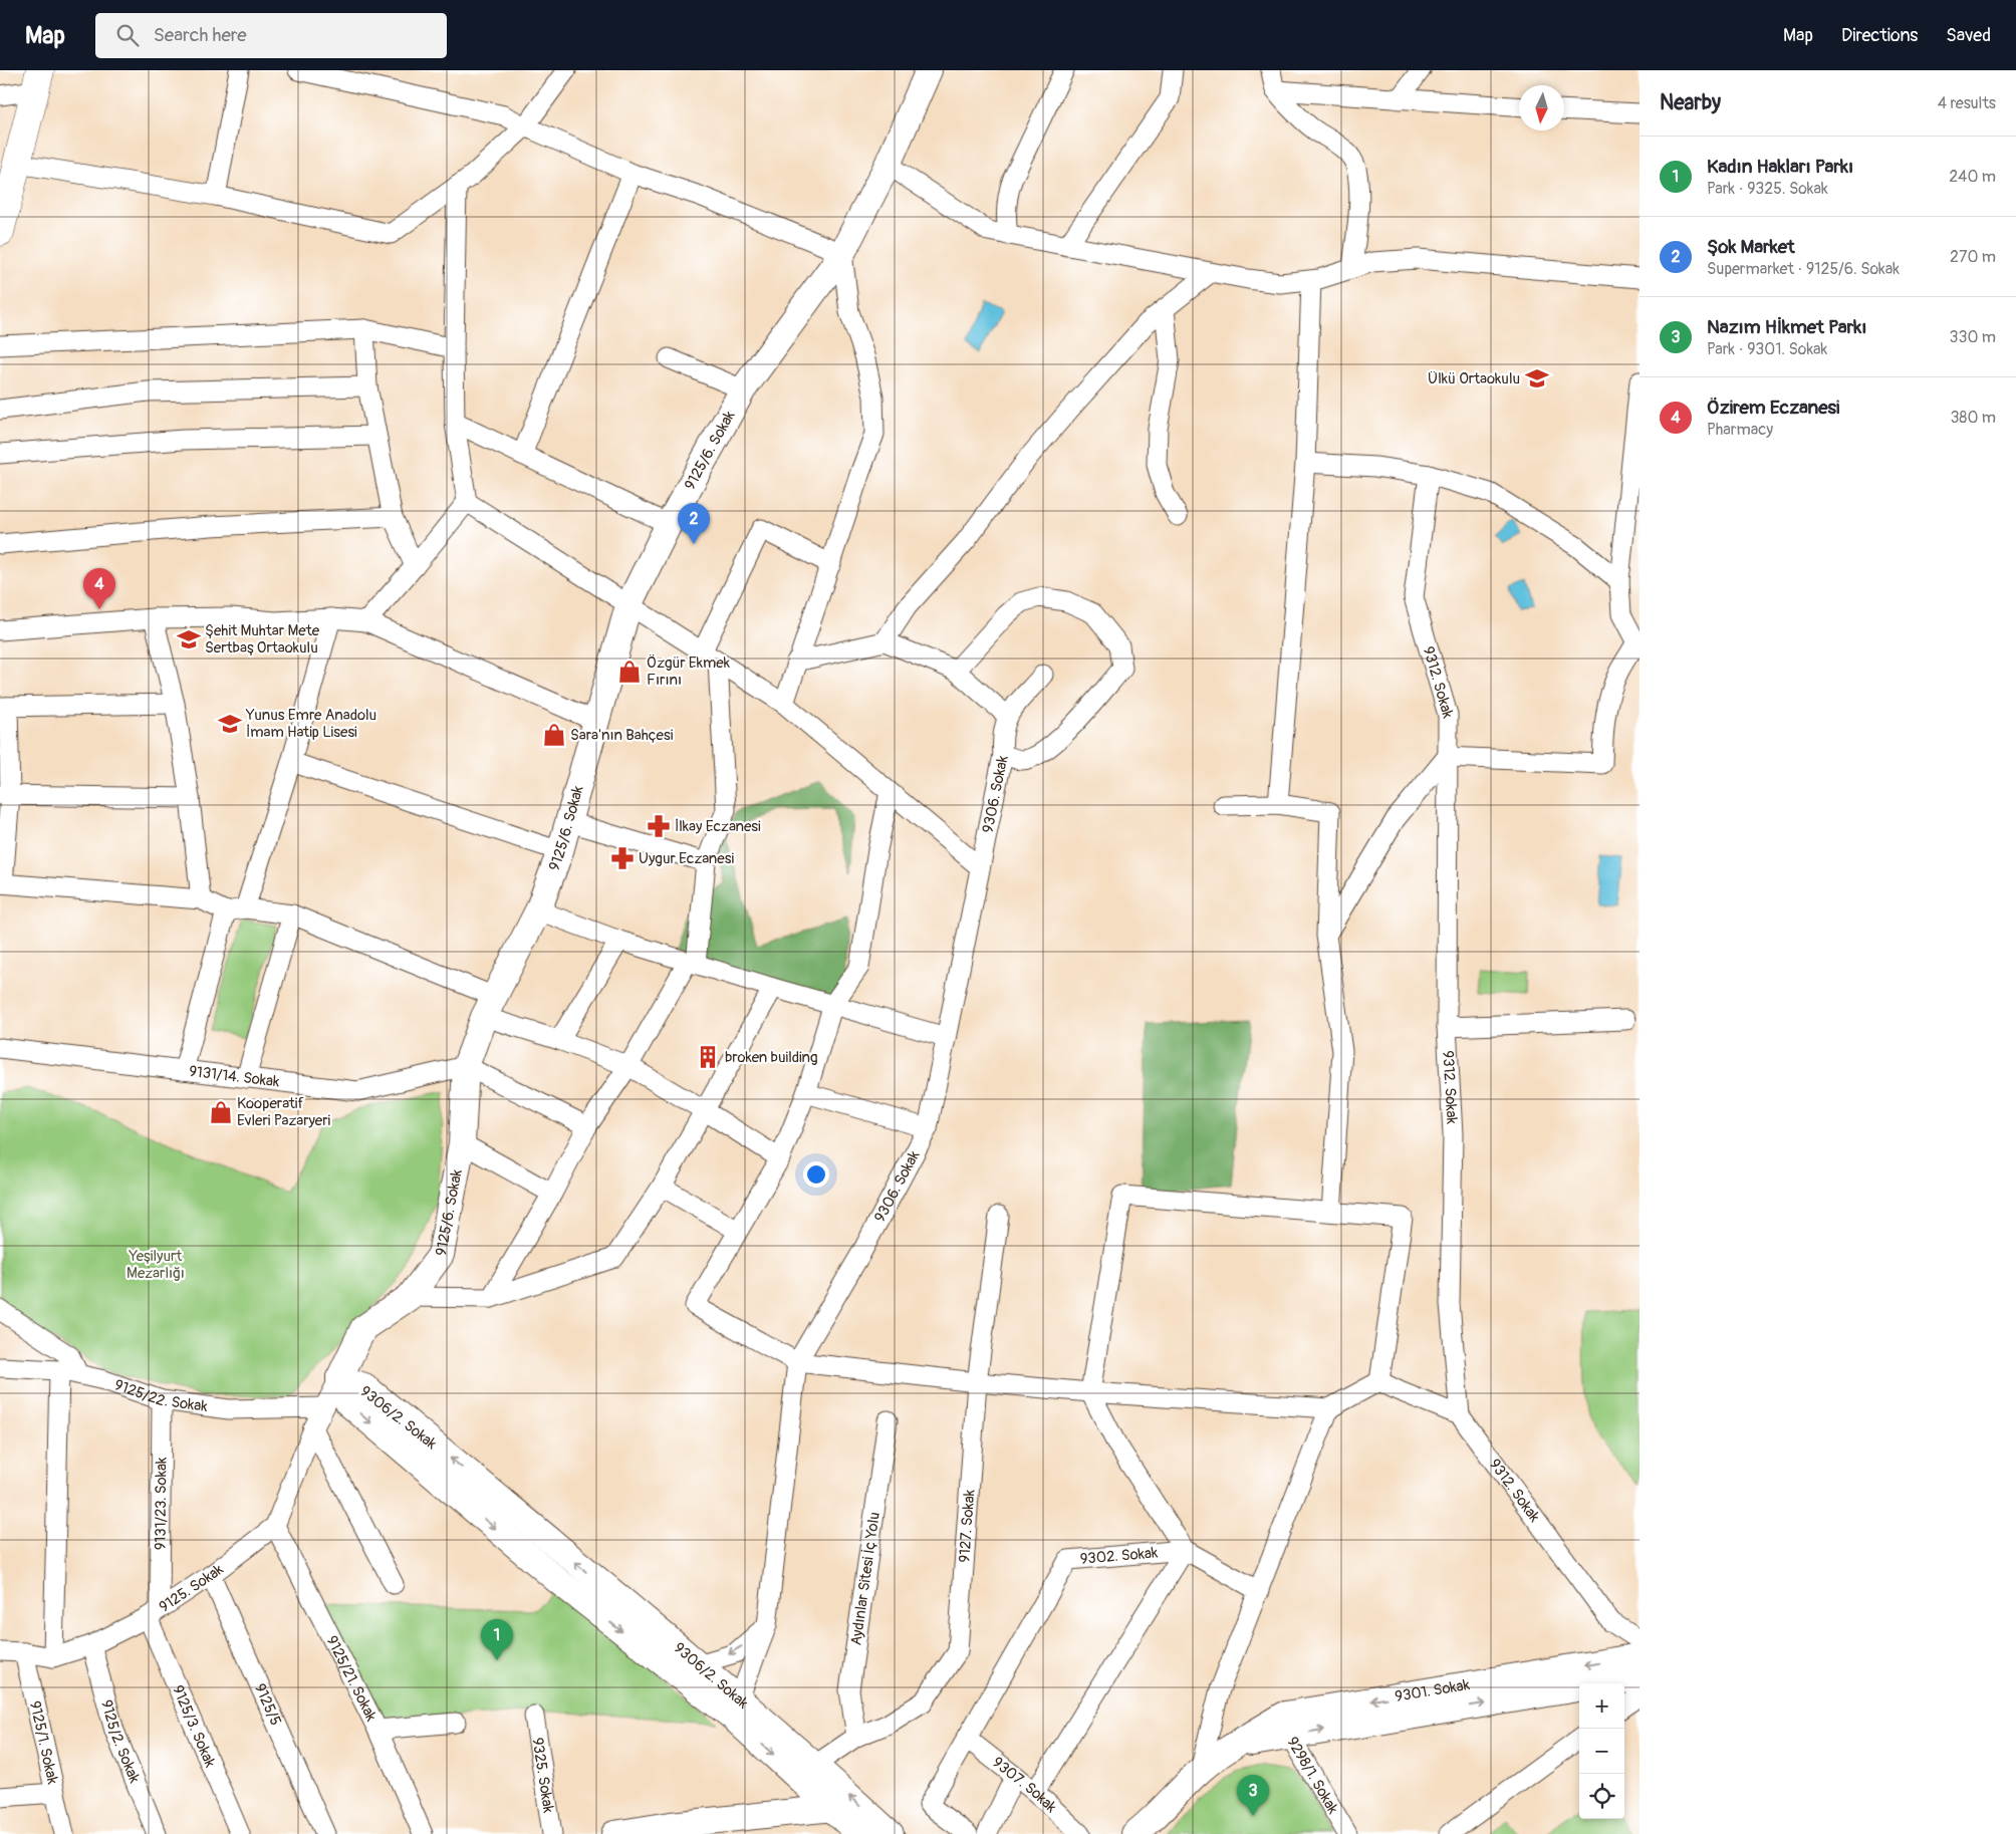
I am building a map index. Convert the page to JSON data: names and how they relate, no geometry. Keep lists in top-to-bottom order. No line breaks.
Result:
{"streets":{"main road":["9125/6. Sokak","9306/2. Sokak","9301. Sokak"],"street":["9312. Sokak","9306. Sokak","9131/14. Sokak","9125/22. Sokak","9131/23. Sokak","9127. Sokak","9302. Sokak","Aydınlar Sitesi İç Yolu","9125. Sokak","9125/21. Sokak","9125/5","9125/3. Sokak","9125/2. Sokak","9125/1. Sokak","9325. Sokak","9298/1. Sokak","9307. Sokak"]},"crossings":[["9125/6. Sokak","9131/14. Sokak"],["9125/6. Sokak","9125/22. Sokak"],["9125/6. Sokak","9306/2. Sokak"],["9306. Sokak","9306/2. Sokak"],["9125/22. Sokak","9131/23. Sokak"],["9306/2. Sokak","9127. Sokak"],["9131/23. Sokak","9125. Sokak"],["9131/23. Sokak","9125/3. Sokak"],["9127. Sokak","Aydınlar Sitesi İç Yolu"],["9302. Sokak","9307. Sokak"],["9125. Sokak","9125/21. Sokak"],["9125. Sokak","9125/5"],["9125. Sokak","9125/3. Sokak"],["9125. Sokak","9125/2. Sokak"],["9125. Sokak","9125/1. Sokak"],["9301. Sokak","9298/1. Sokak"]],"parks":["Yeşilyurt Mezarlığı"],"places":{"school or university":["Ülkü Ortaokulu","Şehit Muhtar Mete Sertbaş Ortaokulu","Yunus Emre Anadolu İmam Hatip Lisesi"],"shop":["Özgür Ekmek Fırını","Sara'nın Bahçesi","Kooperatif Evleri Pazaryeri"],"pharmacy":["İlkay Eczanesi","Uygur Eczanesi"],"building":["broken building"]},"north":"bottom","page":{"header":"Map","search":"Search here","nav":["Map","Directions","Saved"],"heading":["Nearby","4 results"],"list":[{"mark":"1","name":"Kadın Hakları Parkı","note":"Park · 9325. Sokak","value":"240 m"},{"mark":"2","name":"Şok Market","note":"Supermarket · 9125/6. Sokak","value":"270 m"},{"mark":"3","name":"Nazım Hİkmet Parkı","note":"Park · 9301. Sokak","value":"330 m"},{"mark":"4","name":"Özirem Eczanesi","note":"Pharmacy","value":"380 m"}],"pins":["2","4","1","3"],"map_buttons":["+","−"]}}
